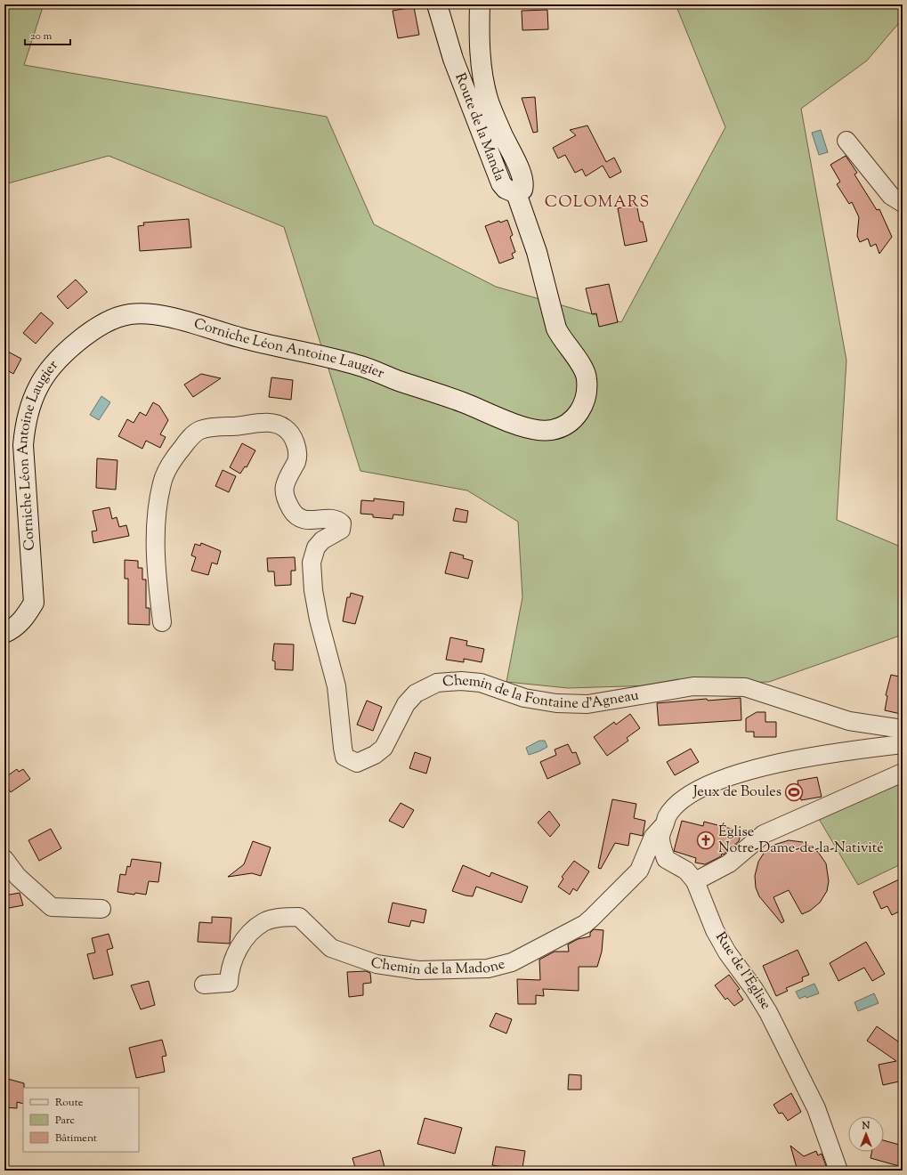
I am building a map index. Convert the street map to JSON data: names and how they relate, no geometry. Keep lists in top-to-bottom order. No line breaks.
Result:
{"streets":{"street":["Route de la Manda","Corniche Léon Antoine Laugier","Chemin de la Fontaine d'Agneau","Chemin de la Madone","Rue de l'Église"]},"crossings":[["Route de la Manda","Corniche Léon Antoine Laugier"],["Chemin de la Madone","Rue de l'Église"]],"districts":["COLOMARS"],"places":{"sports":["Jeux de Boules"],"church":["Église Notre-Dame-de-la-Nativité"]},"legend":["Route","Parc","Bâtiment"],"scale_bar":"20 m","north":"top"}
